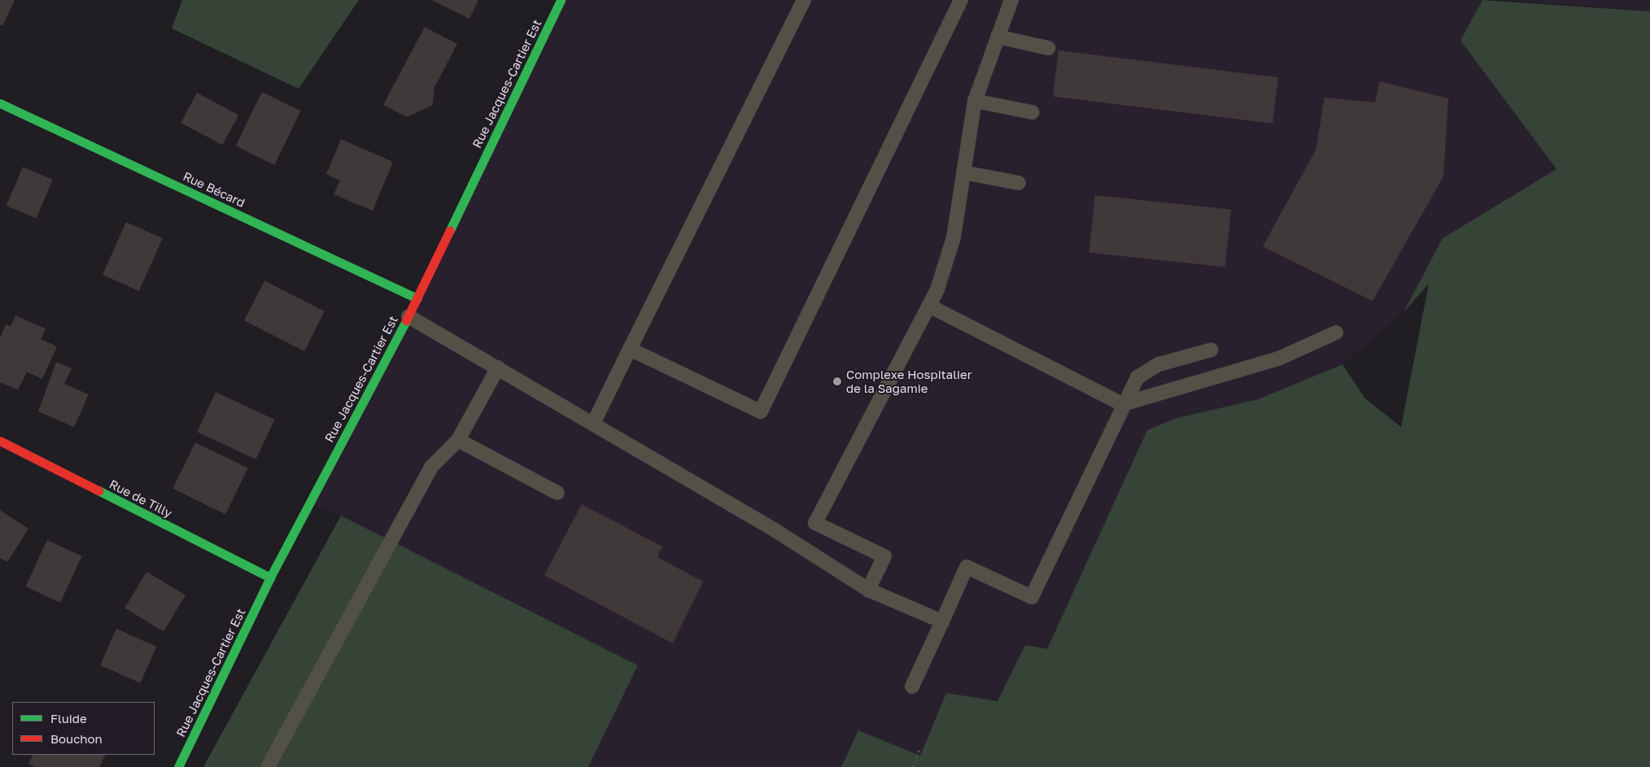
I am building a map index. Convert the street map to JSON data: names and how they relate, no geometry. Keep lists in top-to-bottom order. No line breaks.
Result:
{"streets":{"main road":["Rue Jacques-Cartier Est","Rue Bécard","Rue de Tilly"]},"crossings":[["Rue Jacques-Cartier Est","Rue Bécard"],["Rue Jacques-Cartier Est","Rue de Tilly"]],"places":["Complexe Hospitalier de la Sagamie"],"legend":["Fluide","Bouchon"]}
